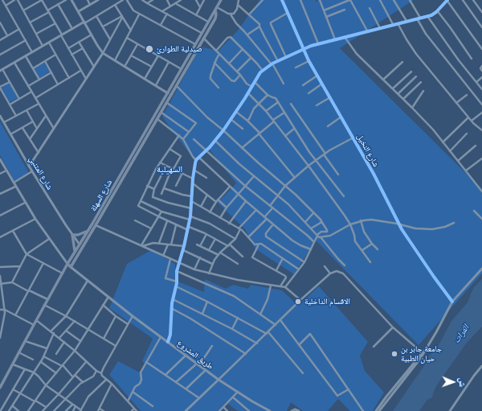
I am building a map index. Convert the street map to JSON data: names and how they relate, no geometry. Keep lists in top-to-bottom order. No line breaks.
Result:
{"streets":{"main road":["شارع السهلة","طريق المشروع"],"street":["شارع النخيل","شارع المتنبي"]},"crossings":[["شارع المتنبي","شارع السهلة"],["شارع السهلة","طريق المشروع"]],"districts":["السهيلية"],"water":["الفرات"],"places":["صيدلية الطوارئ","الاقسام الداخلية","جامعة جابر بن حيان الطبية"],"north":"right"}
